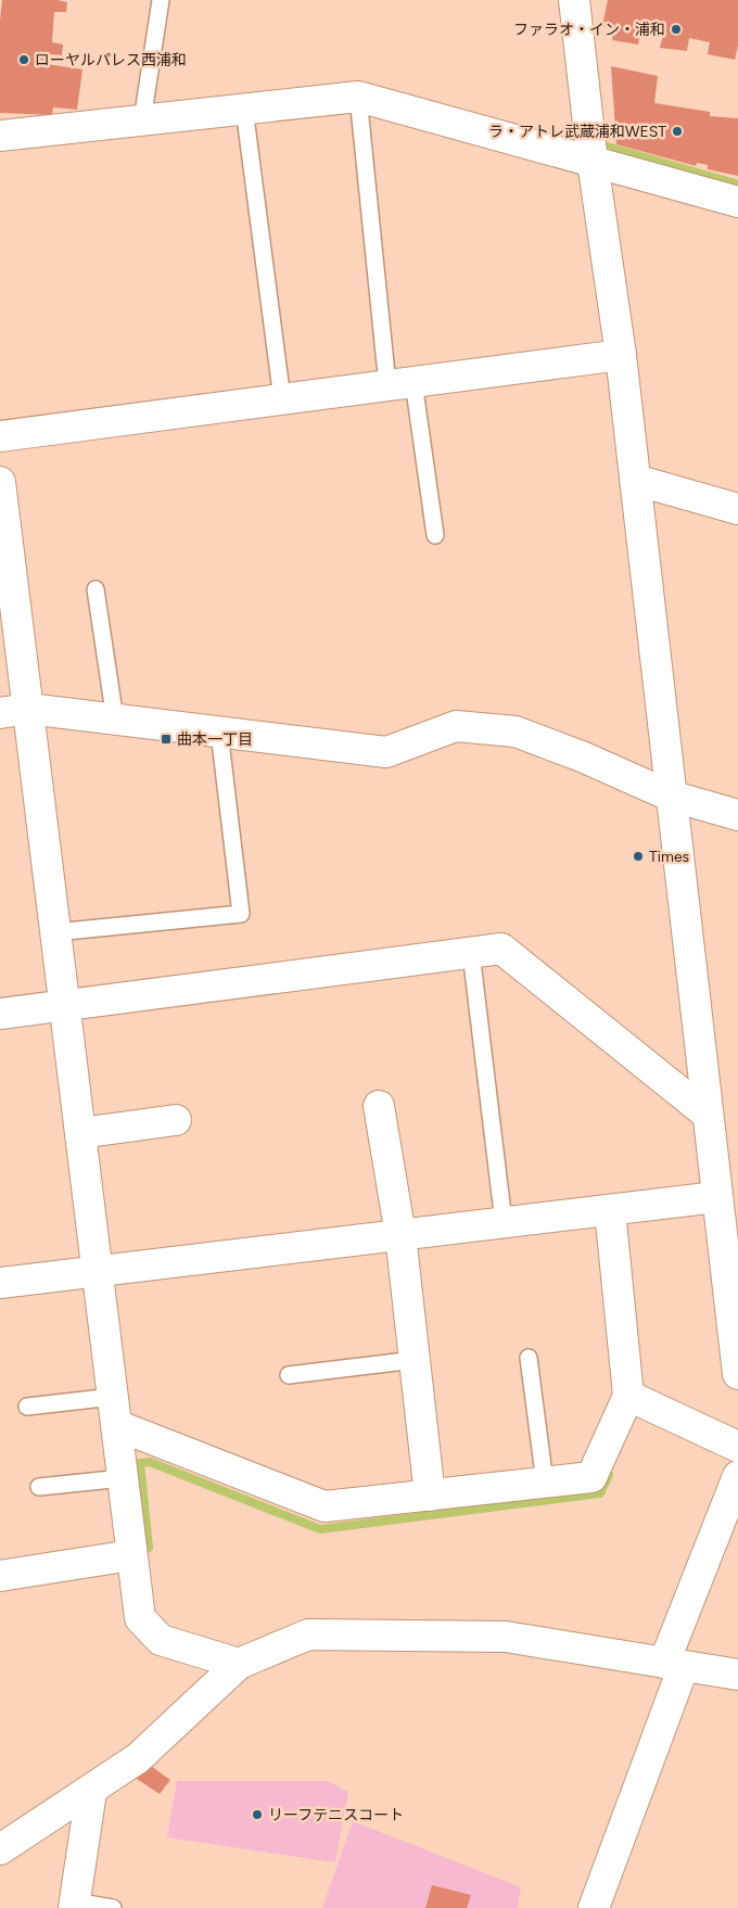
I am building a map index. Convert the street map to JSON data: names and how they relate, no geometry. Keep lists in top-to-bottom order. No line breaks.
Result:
{"places":{"other":["ファラオ・イン・浦和","ローヤルパレス西浦和","ラ・アトレ武蔵浦和WEST","Times","リーフテニスコート"],"transit":["曲本一丁目"]}}
